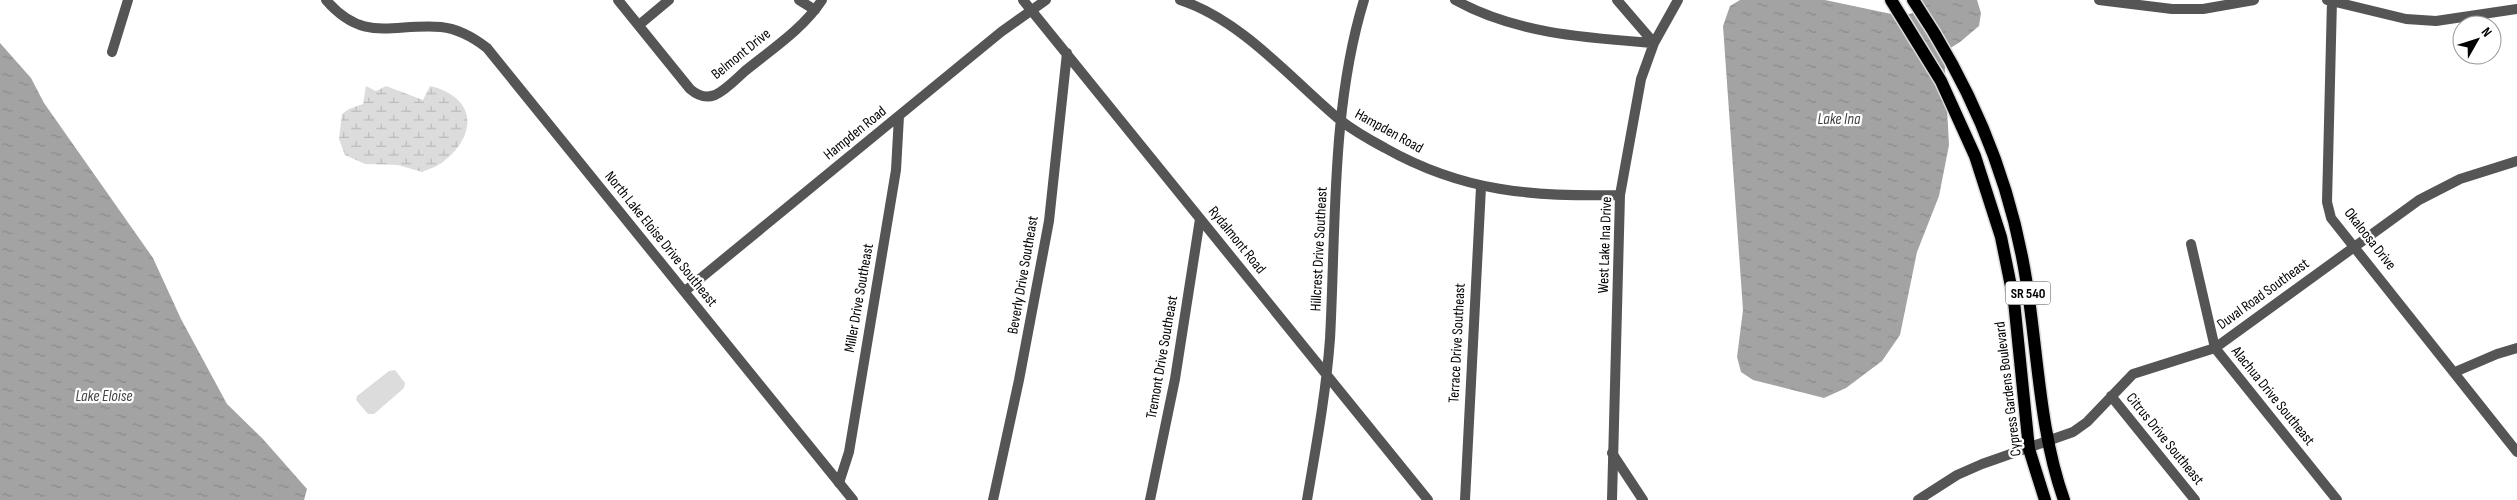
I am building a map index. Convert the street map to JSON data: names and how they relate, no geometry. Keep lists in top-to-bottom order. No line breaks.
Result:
{"streets":{"main road":["SR 540","Cypress Gardens Boulevard"],"street":["Belmont Drive","Hampden Road","North Lake Eloise Drive Southeast","Okaloosa Drive","Rydalmont Road","West Lake Ina Drive","Hillcrest Drive Southeast","Beverly Drive Southeast","Duval Road Southeast","Miller Drive Southeast","Terrace Drive Southeast","Tremont Drive Southeast","Alachua Drive Southeast","Citrus Drive Southeast"]},"crossings":[["Hampden Road","North Lake Eloise Drive Southeast"],["Hampden Road","Rydalmont Road"],["Hampden Road","West Lake Ina Drive"],["Hampden Road","Hillcrest Drive Southeast"],["Hampden Road","Miller Drive Southeast"],["Hampden Road","Terrace Drive Southeast"],["North Lake Eloise Drive Southeast","Miller Drive Southeast"],["Okaloosa Drive","Duval Road Southeast"],["Rydalmont Road","Hillcrest Drive Southeast"],["Rydalmont Road","Beverly Drive Southeast"],["Rydalmont Road","Tremont Drive Southeast"],["SR 540","Duval Road Southeast"],["Duval Road Southeast","Cypress Gardens Boulevard"],["Duval Road Southeast","Alachua Drive Southeast"],["Duval Road Southeast","Citrus Drive Southeast"]],"water":["Lake Ina","Lake Eloise"],"north":"top right"}
